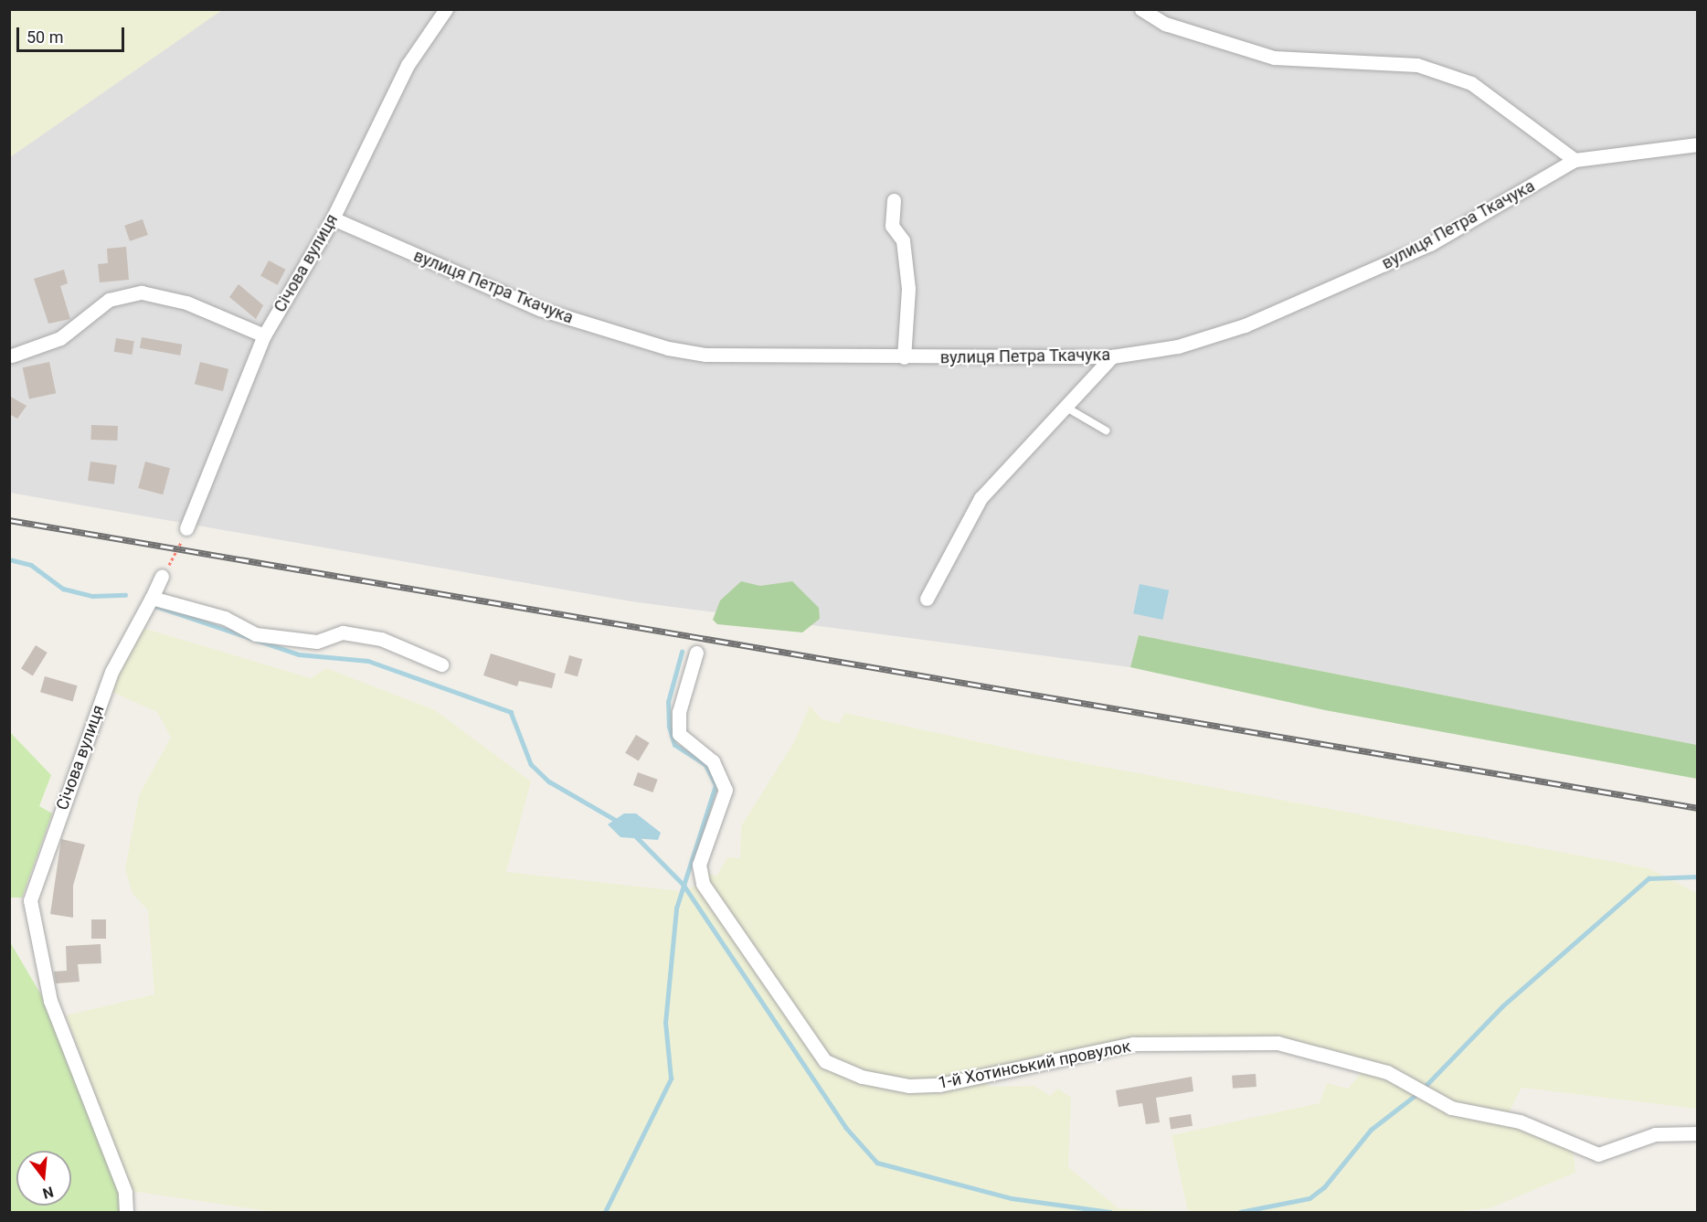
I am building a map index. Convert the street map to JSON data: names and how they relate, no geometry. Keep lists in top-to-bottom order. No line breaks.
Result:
{"streets":{"street":["вулиця Петра Ткачука","Січова вулиця","1-й Хотинський провулок"]},"crossings":[["вулиця Петра Ткачука","Січова вулиця"]],"scale_bar":"50 m","north":"bottom"}
